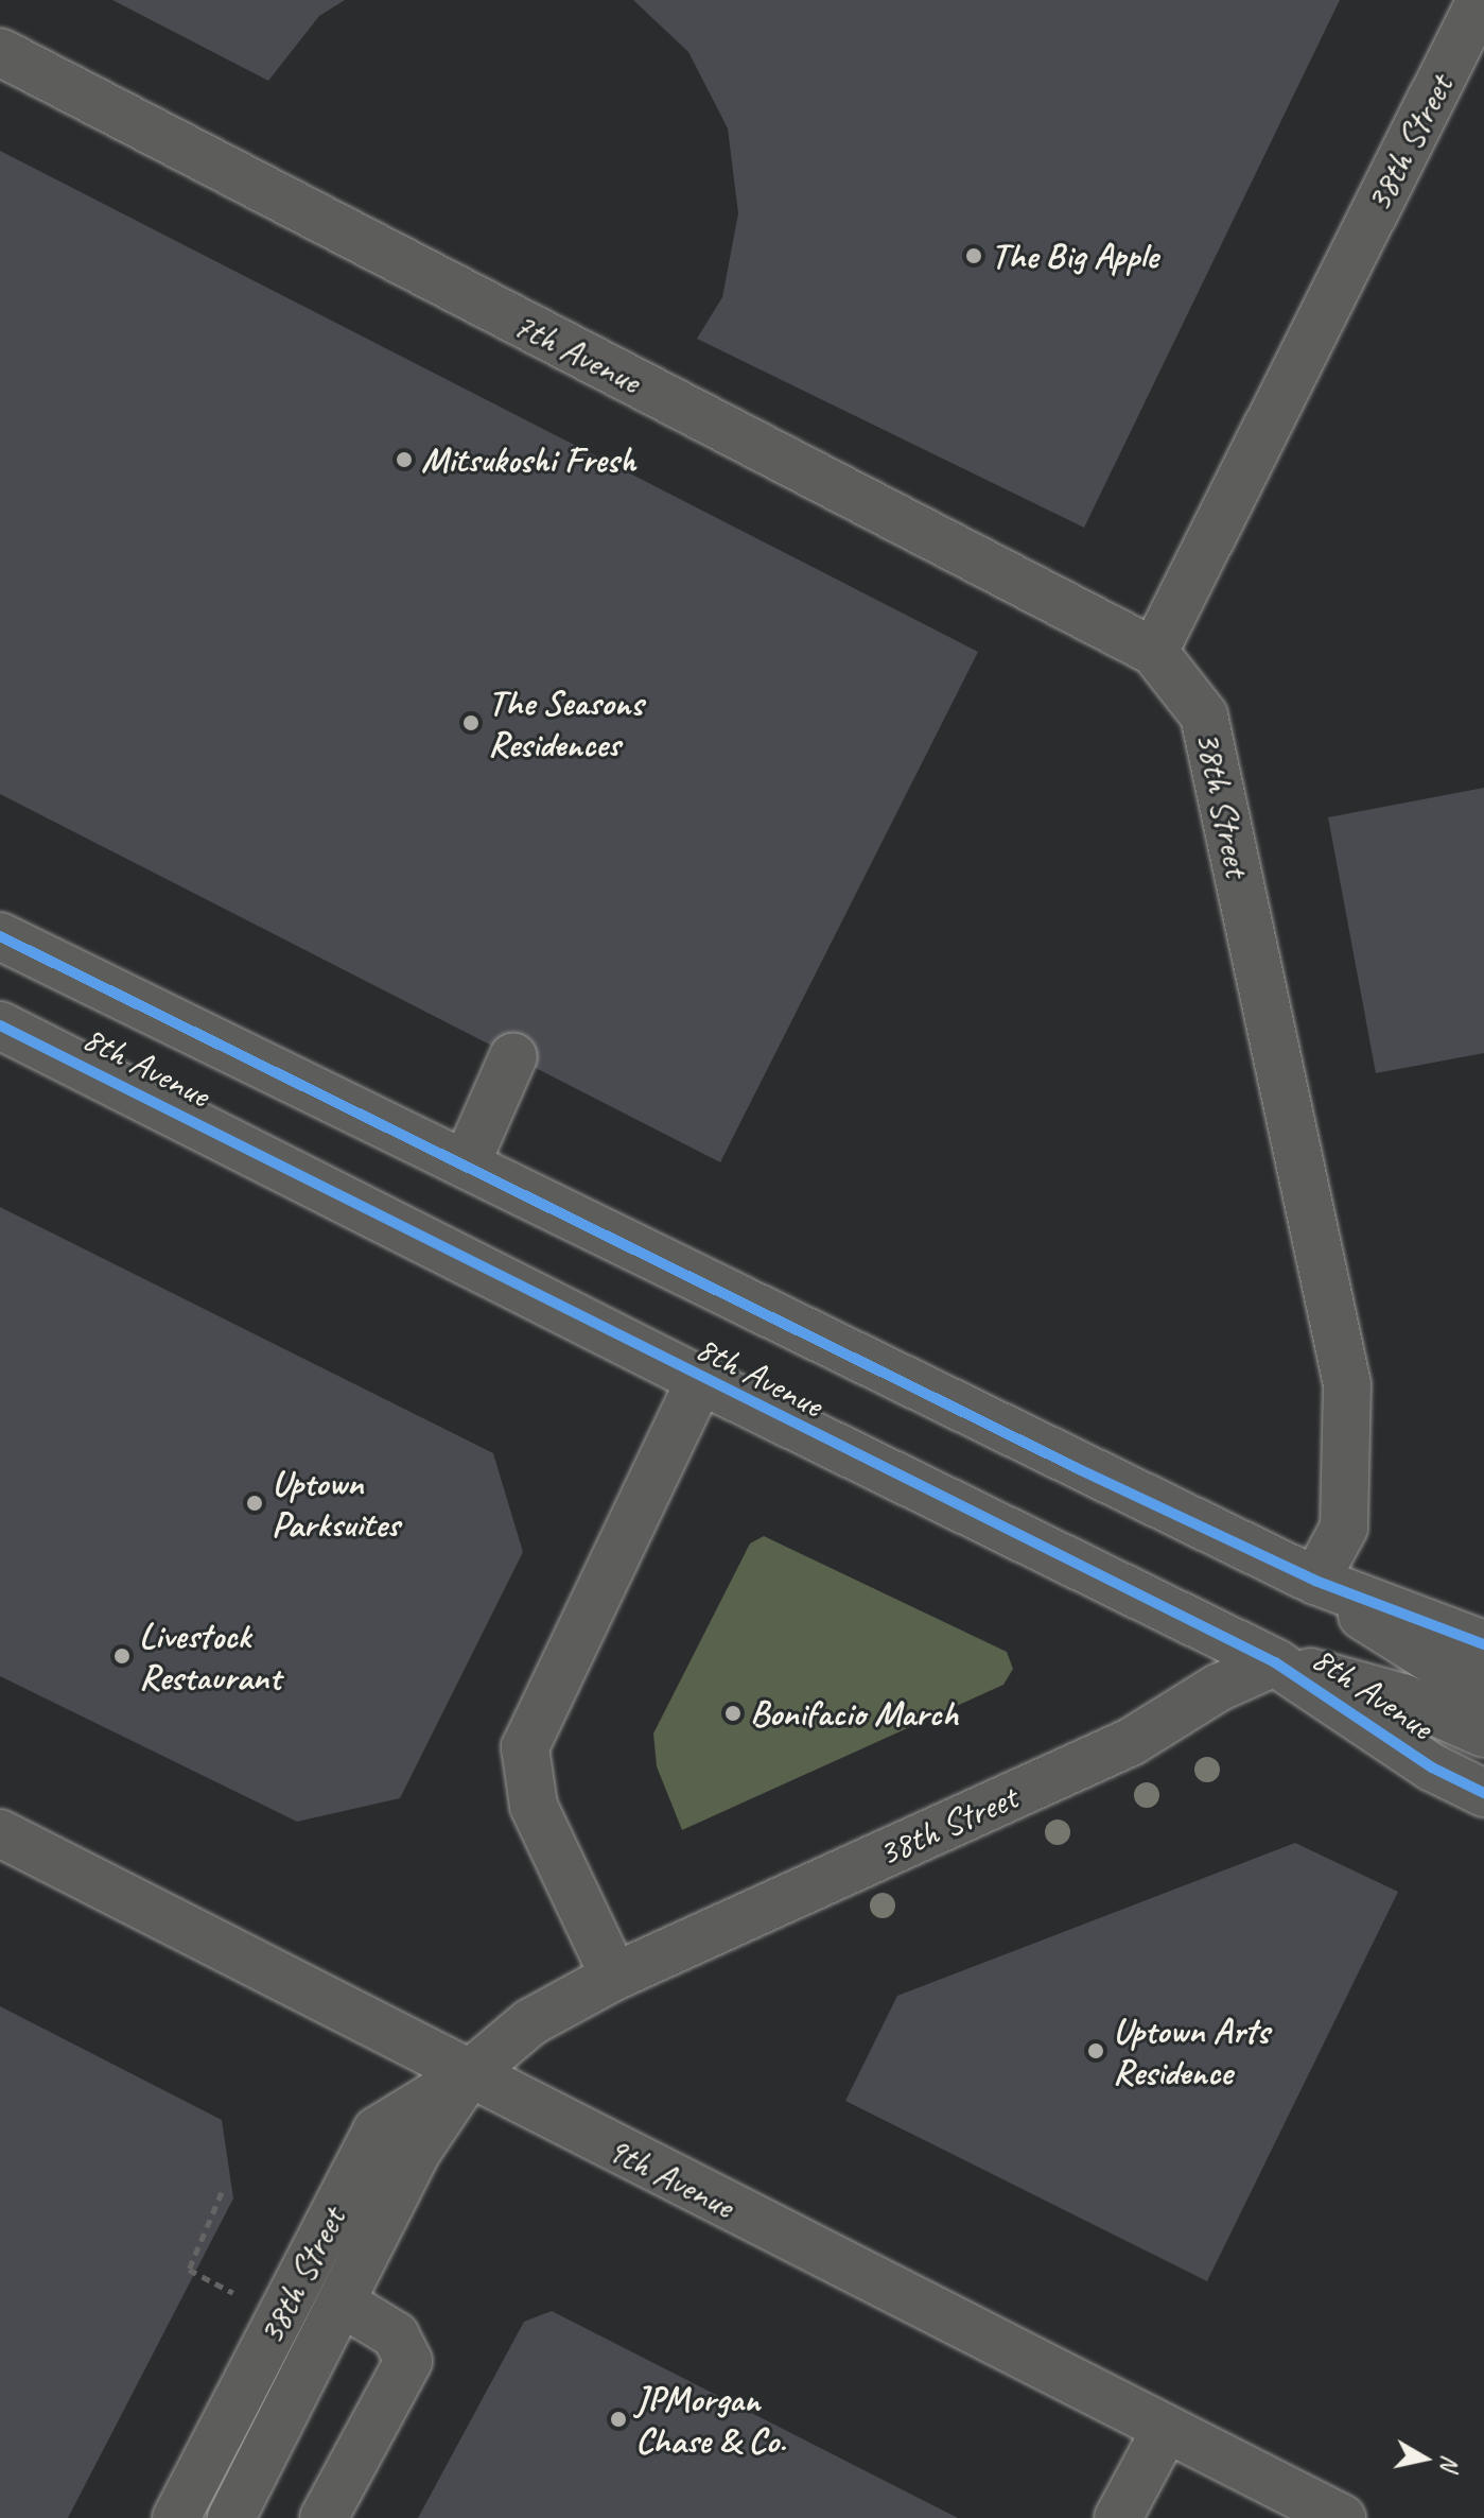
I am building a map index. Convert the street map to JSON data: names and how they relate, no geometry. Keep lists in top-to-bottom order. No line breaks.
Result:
{"streets":{"street":["38th Street","7th Avenue","8th Avenue","9th Avenue"]},"crossings":[["38th Street","7th Avenue"],["38th Street","8th Avenue"],["38th Street","9th Avenue"]],"places":["The Big Apple","Mitsukoshi Fresh","The Seasons Residences","Uptown Parksuites","Livestock Restaurant","Bonifacio March","Uptown Arts Residence","JPMorgan Chase & Co."],"north":"right"}
